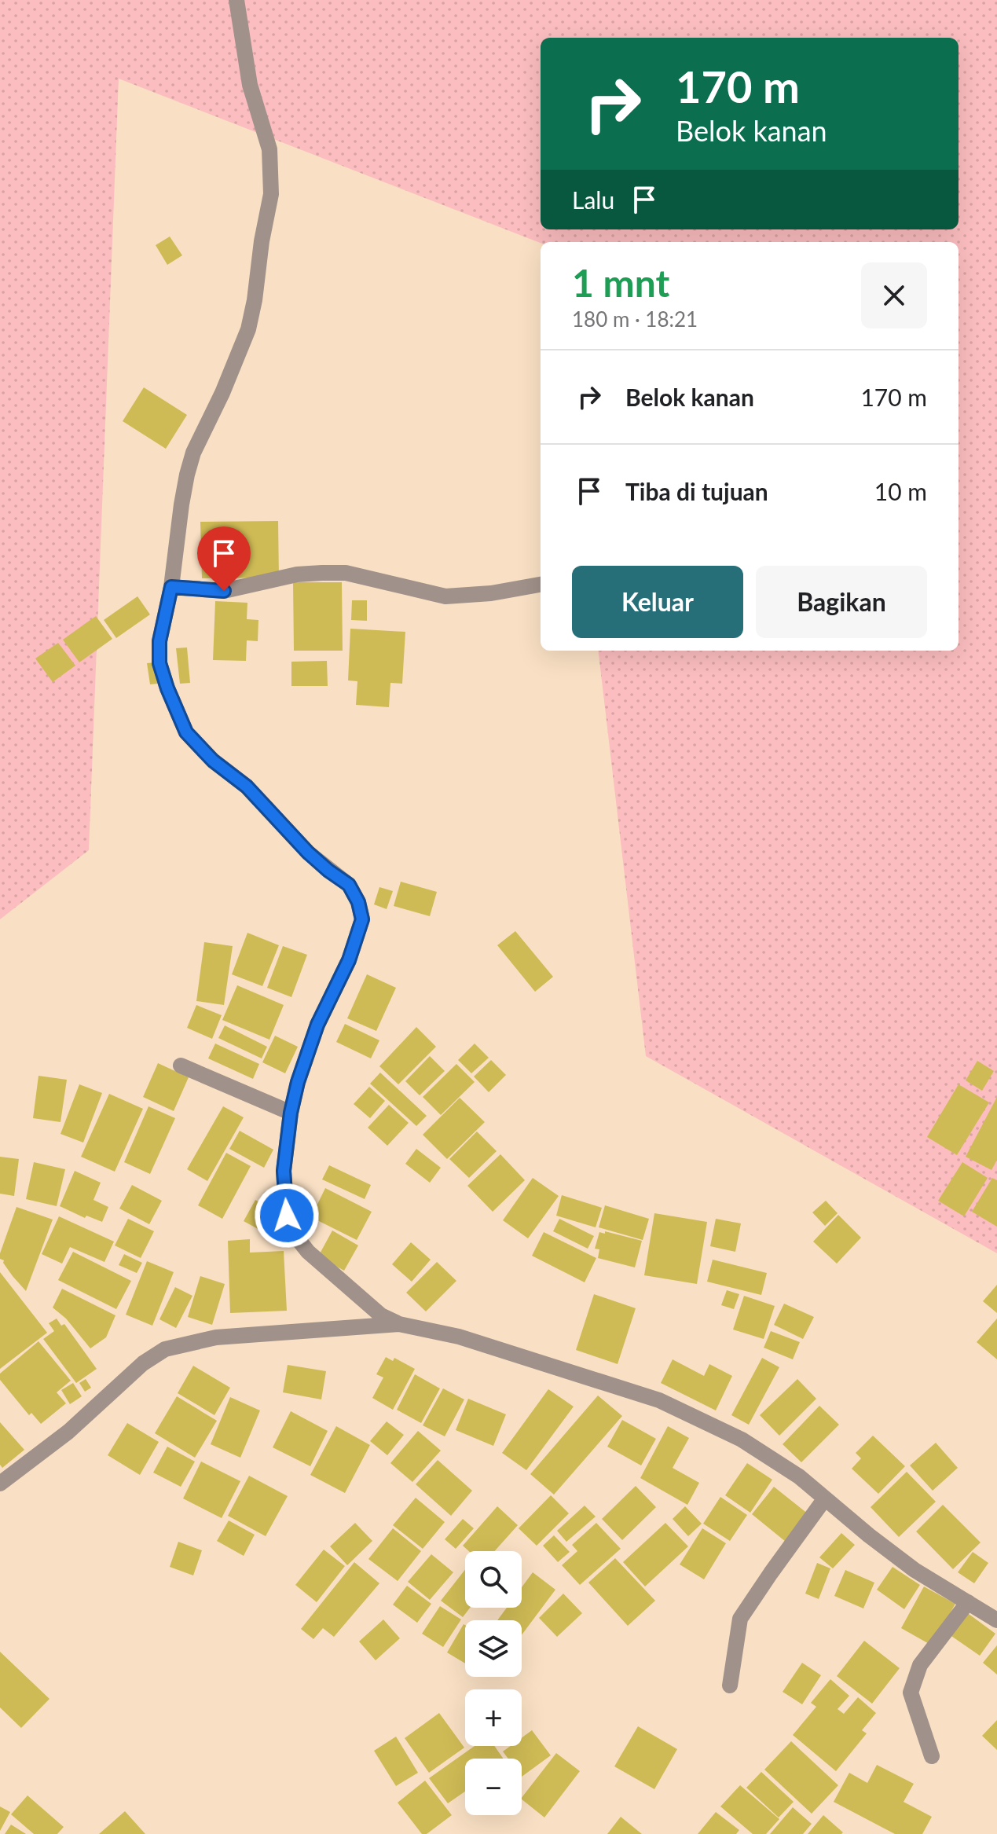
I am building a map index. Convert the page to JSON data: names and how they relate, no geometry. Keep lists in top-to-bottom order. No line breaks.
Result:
{"page":{"turn":["170 m","Belok kanan"],"then":"Lalu","heading":["1 mnt","180 m · 18:21"],"list":[{"name":"Belok kanan","value":"170 m"},{"name":"Tiba di tujuan","value":"10 m"}],"buttons":["Keluar","Bagikan"],"map_buttons":["+","−"]}}
